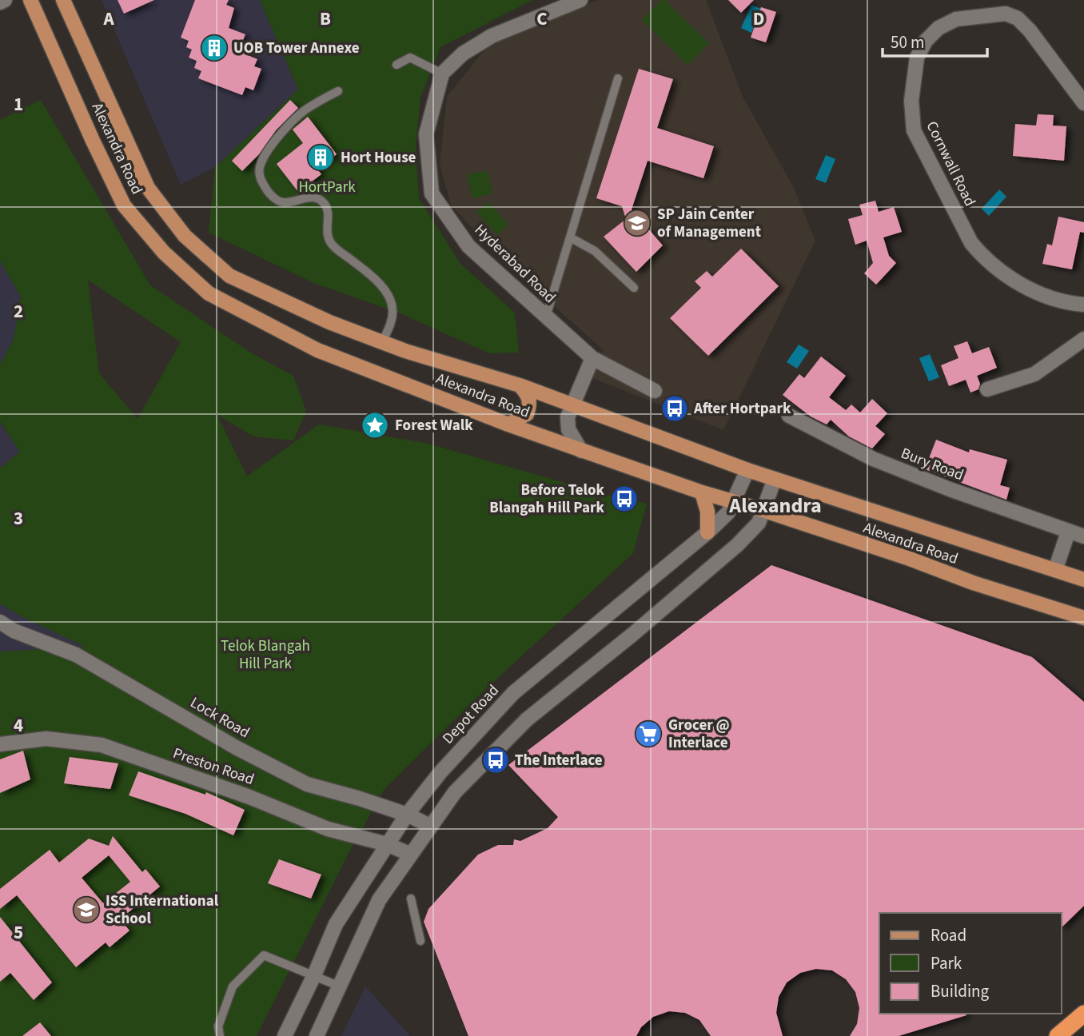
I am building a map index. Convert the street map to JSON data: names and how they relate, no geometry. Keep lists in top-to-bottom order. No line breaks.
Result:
{"streets":{"main road":["Alexandra Road"],"street":["Cornwall Road","Hyderabad Road","Bury Road","Depot Road","Lock Road","Preston Road"]},"crossings":[["Alexandra Road","Depot Road"],["Depot Road","Lock Road"],["Depot Road","Preston Road"]],"districts":["Alexandra"],"parks":["HortPark","Telok Blangah Hill Park"],"places":{"building":["UOB Tower Annexe","Hort House"],"school or university":["SP Jain Center of Management","ISS International School"],"bus stop":["After Hortpark","Before Telok Blangah Hill Park","The Interlace"],"place":["Forest Walk"],"supermarket":["Grocer @ Interlace"]},"legend":["Road","Park","Building"],"scale_bar":"50 m","grid":{"columns":["A","B","C","D"],"rows":["1","2","3","4","5"]}}
